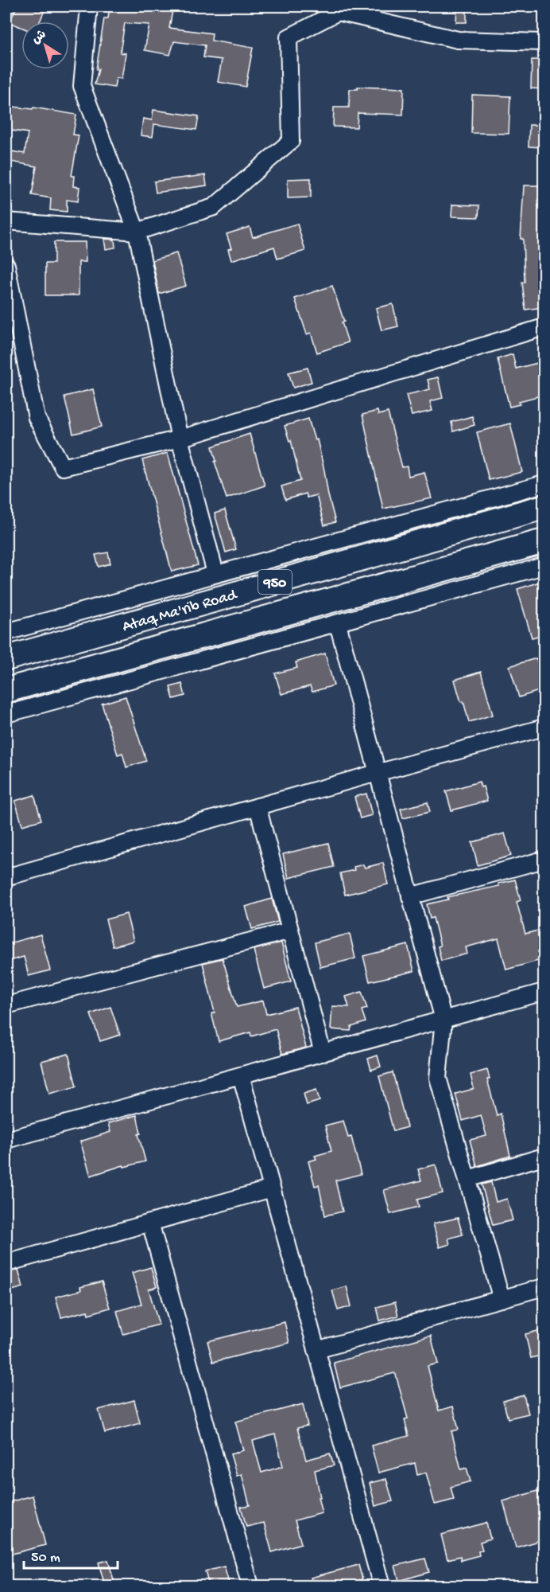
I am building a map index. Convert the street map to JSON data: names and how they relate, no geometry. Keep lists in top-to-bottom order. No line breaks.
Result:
{"streets":{"main road":["950","Ataq Ma'rib Road"]},"scale_bar":"50 m","north":"top left"}
